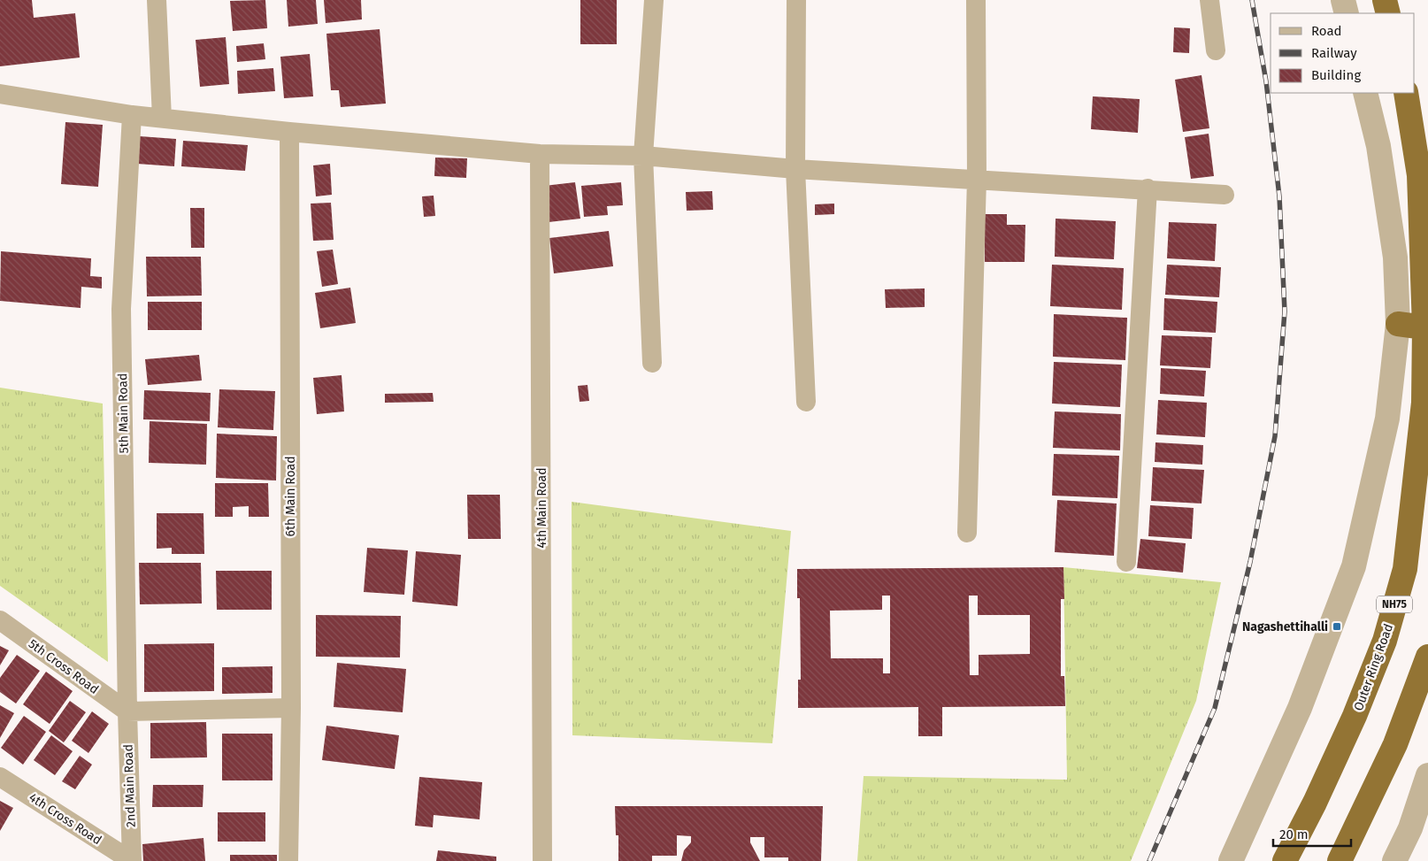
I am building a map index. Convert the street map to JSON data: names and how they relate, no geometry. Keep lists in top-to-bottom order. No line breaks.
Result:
{"streets":{"highway":["NH75","Outer Ring Road"],"street":["5th Main Road","6th Main Road","4th Main Road","5th Cross Road","2nd Main Road","4th Cross Road"]},"crossings":[["5th Main Road","5th Cross Road"],["5th Main Road","2nd Main Road"],["NH75","Outer Ring Road"],["5th Cross Road","2nd Main Road"],["2nd Main Road","4th Cross Road"]],"places":{"transit":["Nagashettihalli"]},"legend":["Road","Railway","Building"],"scale_bar":"20 m"}
